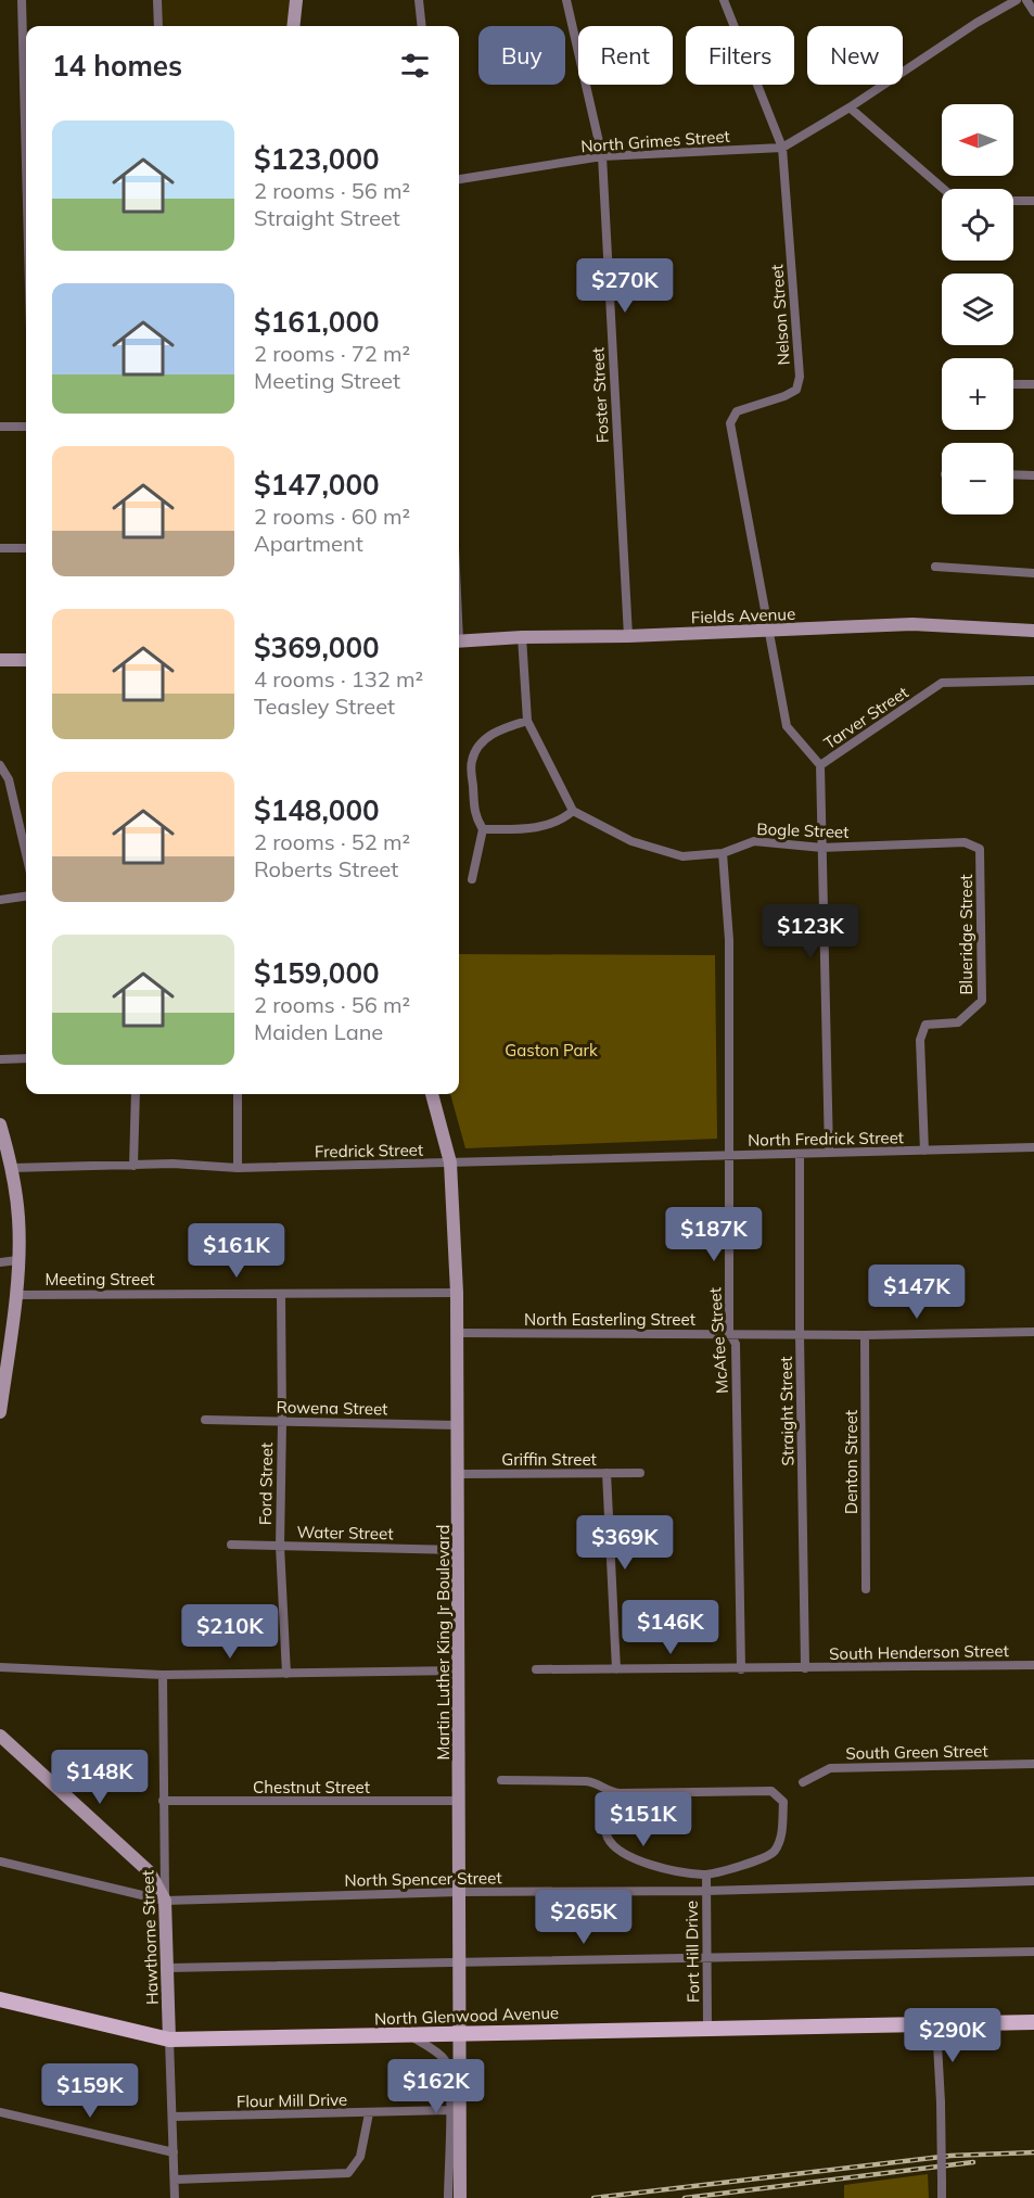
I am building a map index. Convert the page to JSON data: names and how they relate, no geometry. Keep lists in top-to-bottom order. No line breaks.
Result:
{"streets":{"main road":["North Glenwood Avenue"],"street":["North Grimes Street","Nelson Street","Foster Street","Fields Avenue","Tarver Street","Bogle Street","Blueridge Street","North Fredrick Street","Fredrick Street","Meeting Street","North Easterling Street","McAfee Street","Rowena Street","Straight Street","Griffin Street","Denton Street","Ford Street","Water Street","Martin Luther King Jr Boulevard","South Henderson Street","South Green Street","Chestnut Street","North Spencer Street","Hawthorne Street","Fort Hill Drive","Flour Mill Drive"]},"crossings":[["North Grimes Street","Nelson Street"],["North Grimes Street","Foster Street"],["Nelson Street","Fields Avenue"],["Nelson Street","Tarver Street"],["Foster Street","Fields Avenue"],["Fields Avenue","Tarver Street"],["Bogle Street","Blueridge Street"],["Bogle Street","McAfee Street"],["Blueridge Street","North Fredrick Street"],["North Fredrick Street","Fredrick Street"],["North Fredrick Street","McAfee Street"],["North Fredrick Street","Straight Street"],["Fredrick Street","McAfee Street"],["Fredrick Street","Martin Luther King Jr Boulevard"],["Meeting Street","Ford Street"],["Meeting Street","Martin Luther King Jr Boulevard"],["North Easterling Street","McAfee Street"],["North Easterling Street","Straight Street"],["North Easterling Street","Denton Street"],["North Easterling Street","Martin Luther King Jr Boulevard"],["McAfee Street","South Henderson Street"],["Rowena Street","Ford Street"],["Rowena Street","Martin Luther King Jr Boulevard"],["Straight Street","South Henderson Street"],["Griffin Street","Martin Luther King Jr Boulevard"],["Ford Street","Water Street"],["Water Street","Martin Luther King Jr Boulevard"],["Martin Luther King Jr Boulevard","Chestnut Street"],["Martin Luther King Jr Boulevard","North Spencer Street"],["Martin Luther King Jr Boulevard","North Glenwood Avenue"],["Chestnut Street","Hawthorne Street"],["North Spencer Street","Hawthorne Street"],["North Spencer Street","Fort Hill Drive"],["Hawthorne Street","North Glenwood Avenue"],["Hawthorne Street","Flour Mill Drive"],["Fort Hill Drive","North Glenwood Avenue"]],"parks":["Gaston Park"],"north":"left","page":{"chip":["Buy","Rent","Filters","New"],"heading":"14 homes","map_buttons":["+","−"],"list":[{"name":"$123,000","note":"2 rooms · 56 m² · Straight Street"},{"name":"$161,000","note":"2 rooms · 72 m² · Meeting Street"},{"name":"$147,000","note":"2 rooms · 60 m² · Apartment"},{"name":"$369,000","note":"4 rooms · 132 m² · Teasley Street"},{"name":"$148,000","note":"2 rooms · 52 m² · Roberts Street"},{"name":"$159,000","note":"2 rooms · 56 m² · Maiden Lane"}],"price":["$270K","$123K","$187K","$161K","$147K","$369K","$146K","$210K","$148K","$151K","$265K","$290K","$162K","$159K"]}}
